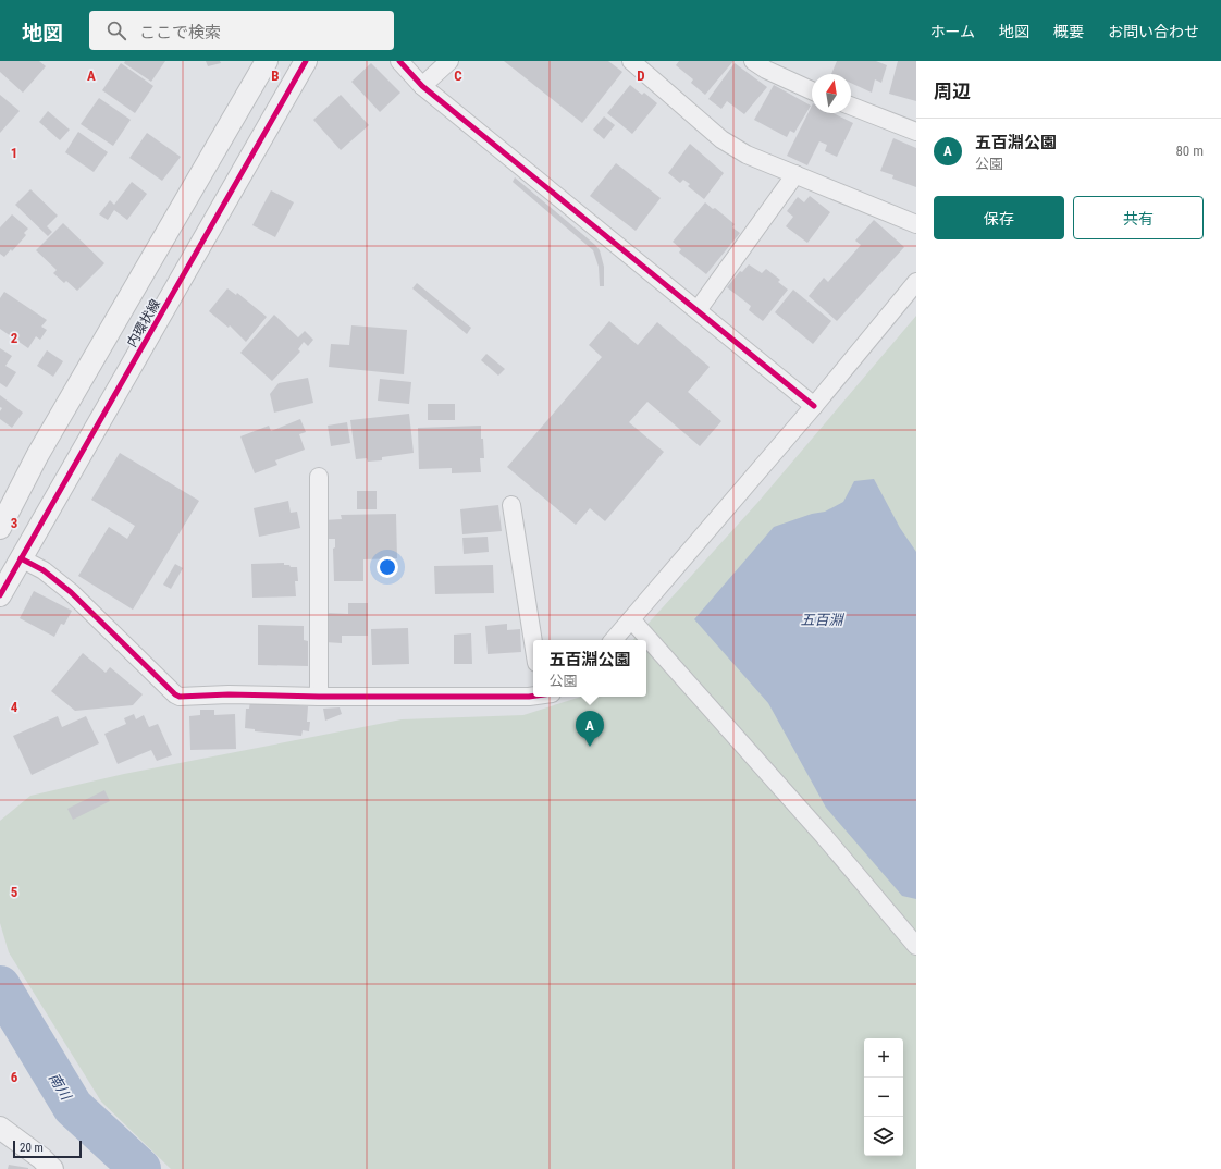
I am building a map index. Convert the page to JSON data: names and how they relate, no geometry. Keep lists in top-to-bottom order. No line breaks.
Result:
{"streets":{"street":["内環状線"]},"water":["五百淵","南川"],"scale_bar":"20 m","north":"top","page":{"header":"地図","search":"ここで検索","nav":["ホーム","地図","概要","お問い合わせ"],"heading":"周辺","list":[{"mark":"A","name":"五百淵公園","note":"公園","value":"80 m"}],"buttons":["保存","共有"],"popup":["五百淵公園","公園"],"pins":"A","map_buttons":["+","−"],"scale":"20 m"},"grid":{"columns":["A","B","C","D"],"rows":["1","2","3","4","5","6"]}}
